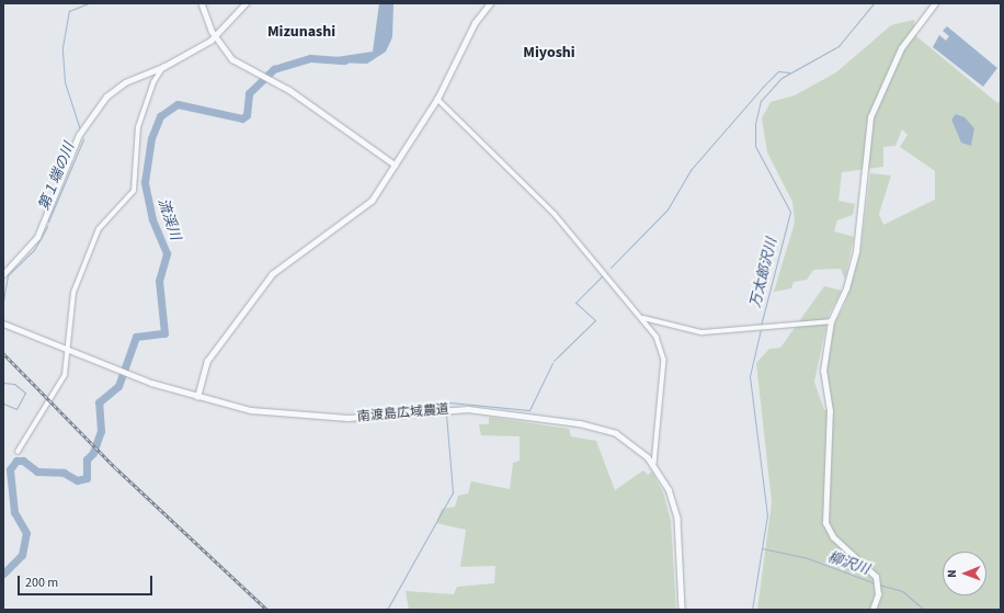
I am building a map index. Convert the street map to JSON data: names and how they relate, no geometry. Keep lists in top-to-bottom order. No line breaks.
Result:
{"streets":{"street":["南渡島広域農道"]},"districts":["Mizunashi","Miyoshi"],"water":["第１端の川","流渓川","万太郎沢川","柳沢川"],"scale_bar":"200 m","north":"left"}
